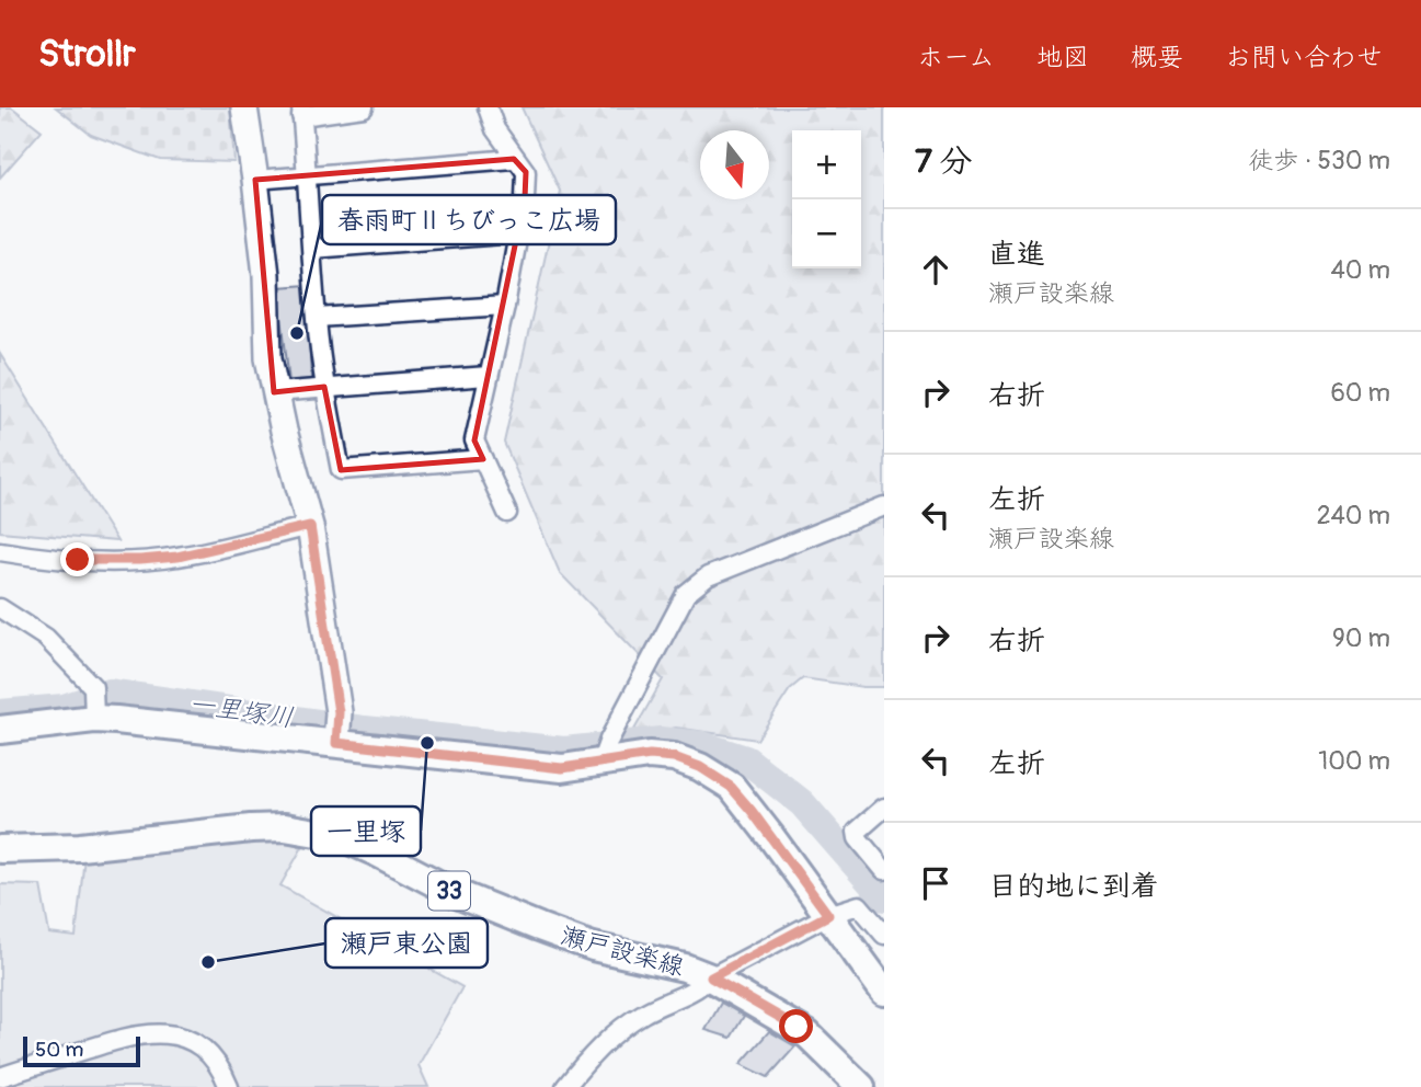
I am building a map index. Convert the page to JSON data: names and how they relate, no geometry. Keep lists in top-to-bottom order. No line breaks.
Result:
{"streets":{"main road":["33","瀬戸設楽線"]},"water":["一里塚川"],"places":["春雨町Ⅱちびっこ広場","一里塚","瀬戸東公園"],"scale_bar":"50 m","north":"bottom","page":{"header":"Strollr","nav":["ホーム","地図","概要","お問い合わせ"],"heading":["7 分","徒歩 · 530 m"],"map_buttons":["+","−"],"list":[["直進","瀬戸設楽線","40 m"],["右折","60 m"],["左折","瀬戸設楽線","240 m"],["右折","90 m"],["左折","100 m"],"目的地に到着"],"scale":"50 m"}}
